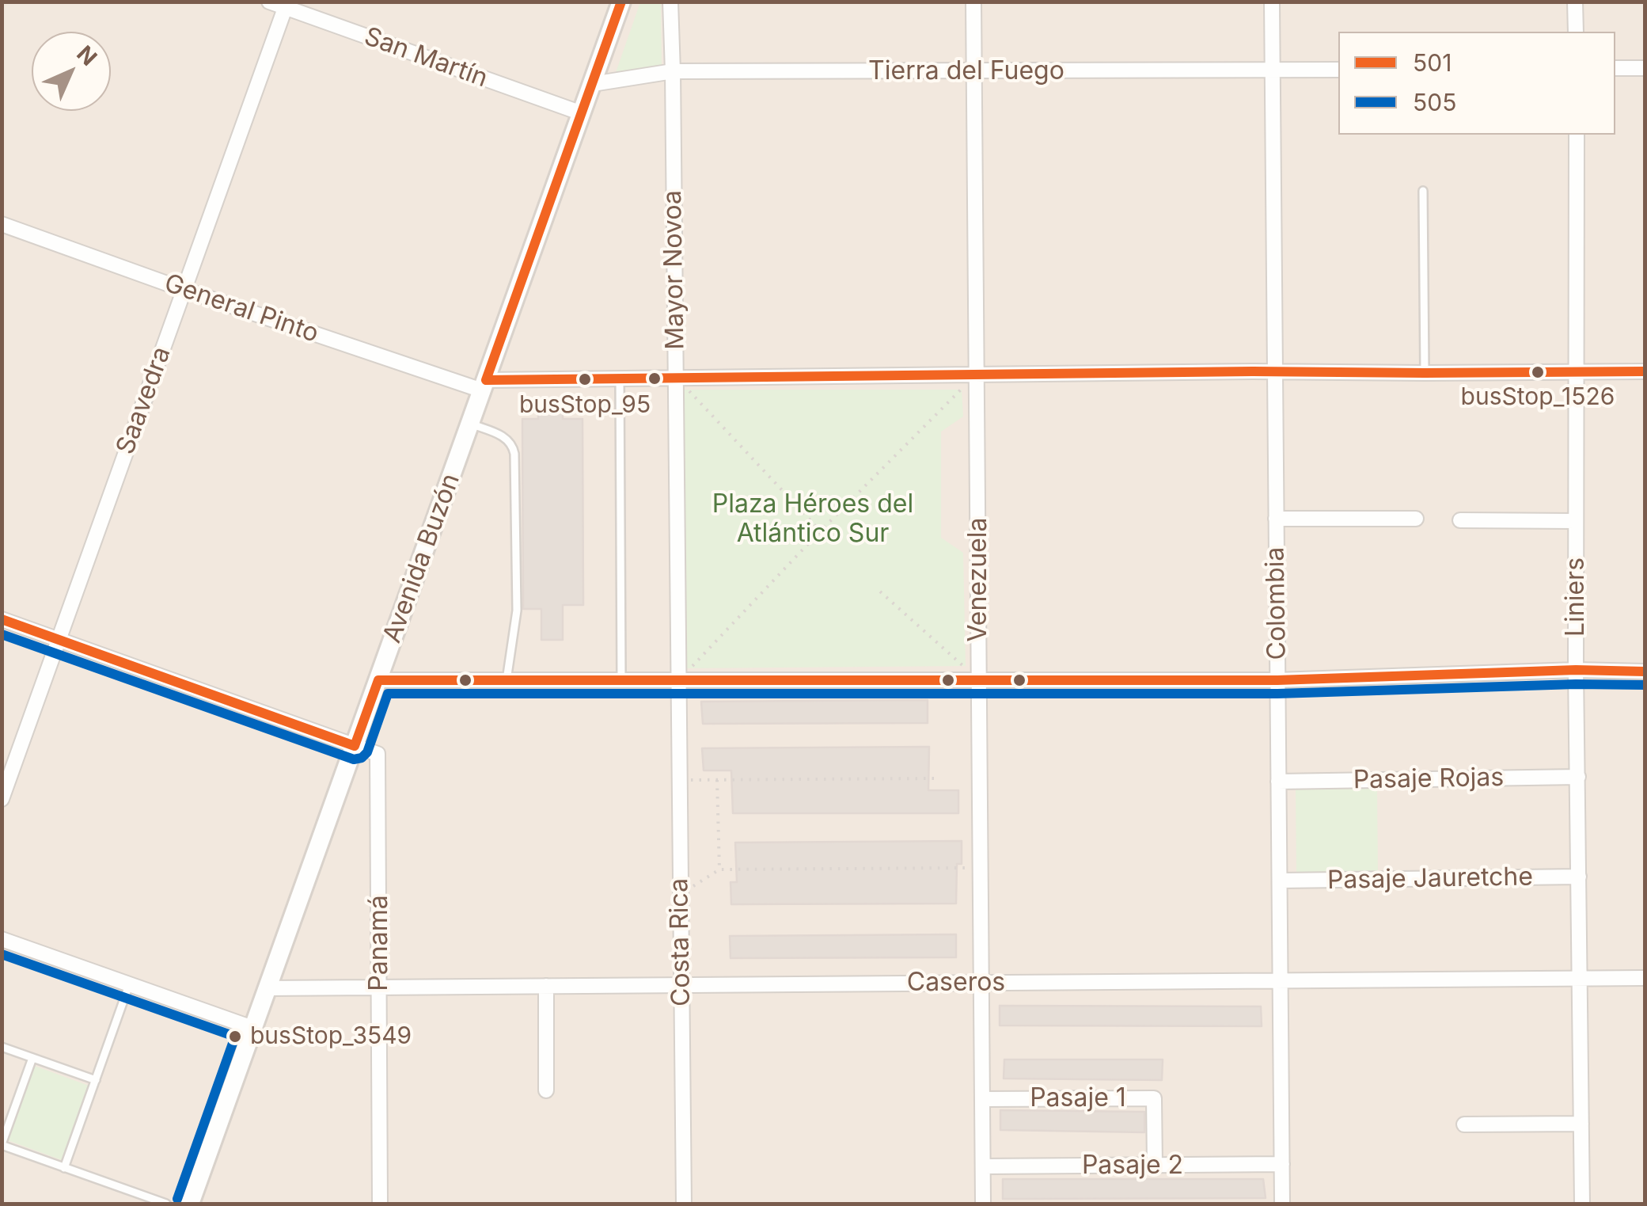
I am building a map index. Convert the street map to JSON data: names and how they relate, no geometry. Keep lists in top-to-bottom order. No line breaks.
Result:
{"streets":{"main road":["Avenida Buzón"],"street":["San Martín","Tierra del Fuego","Mayor Novoa","General Pinto","Saavedra","Venezuela","Liniers","Colombia","Pasaje Rojas","Pasaje Jauretche","Costa Rica","Panamá","Caseros","Pasaje 1","Pasaje 2"]},"crossings":[["San Martín","Saavedra"],["San Martín","Avenida Buzón"],["Tierra del Fuego","Mayor Novoa"],["Tierra del Fuego","Avenida Buzón"],["Tierra del Fuego","Venezuela"],["Tierra del Fuego","Colombia"],["Mayor Novoa","General Pinto"],["Mayor Novoa","Costa Rica"],["General Pinto","Saavedra"],["General Pinto","Avenida Buzón"],["General Pinto","Venezuela"],["General Pinto","Liniers"],["General Pinto","Colombia"],["Avenida Buzón","Panamá"],["Avenida Buzón","Caseros"],["Venezuela","Caseros"],["Venezuela","Pasaje 1"],["Venezuela","Pasaje 2"],["Liniers","Pasaje Rojas"],["Liniers","Pasaje Jauretche"],["Liniers","Caseros"],["Colombia","Pasaje Rojas"],["Colombia","Pasaje Jauretche"],["Colombia","Caseros"],["Colombia","Pasaje 2"],["Costa Rica","Caseros"],["Panamá","Caseros"],["Pasaje 1","Pasaje 2"]],"parks":["Plaza Héroes del Atlántico Sur"],"places":["busStop_1526","busStop_95","busStop_3549"],"lines":["transit line 501","transit line 505"],"legend":["501","505"],"north":"top right"}
